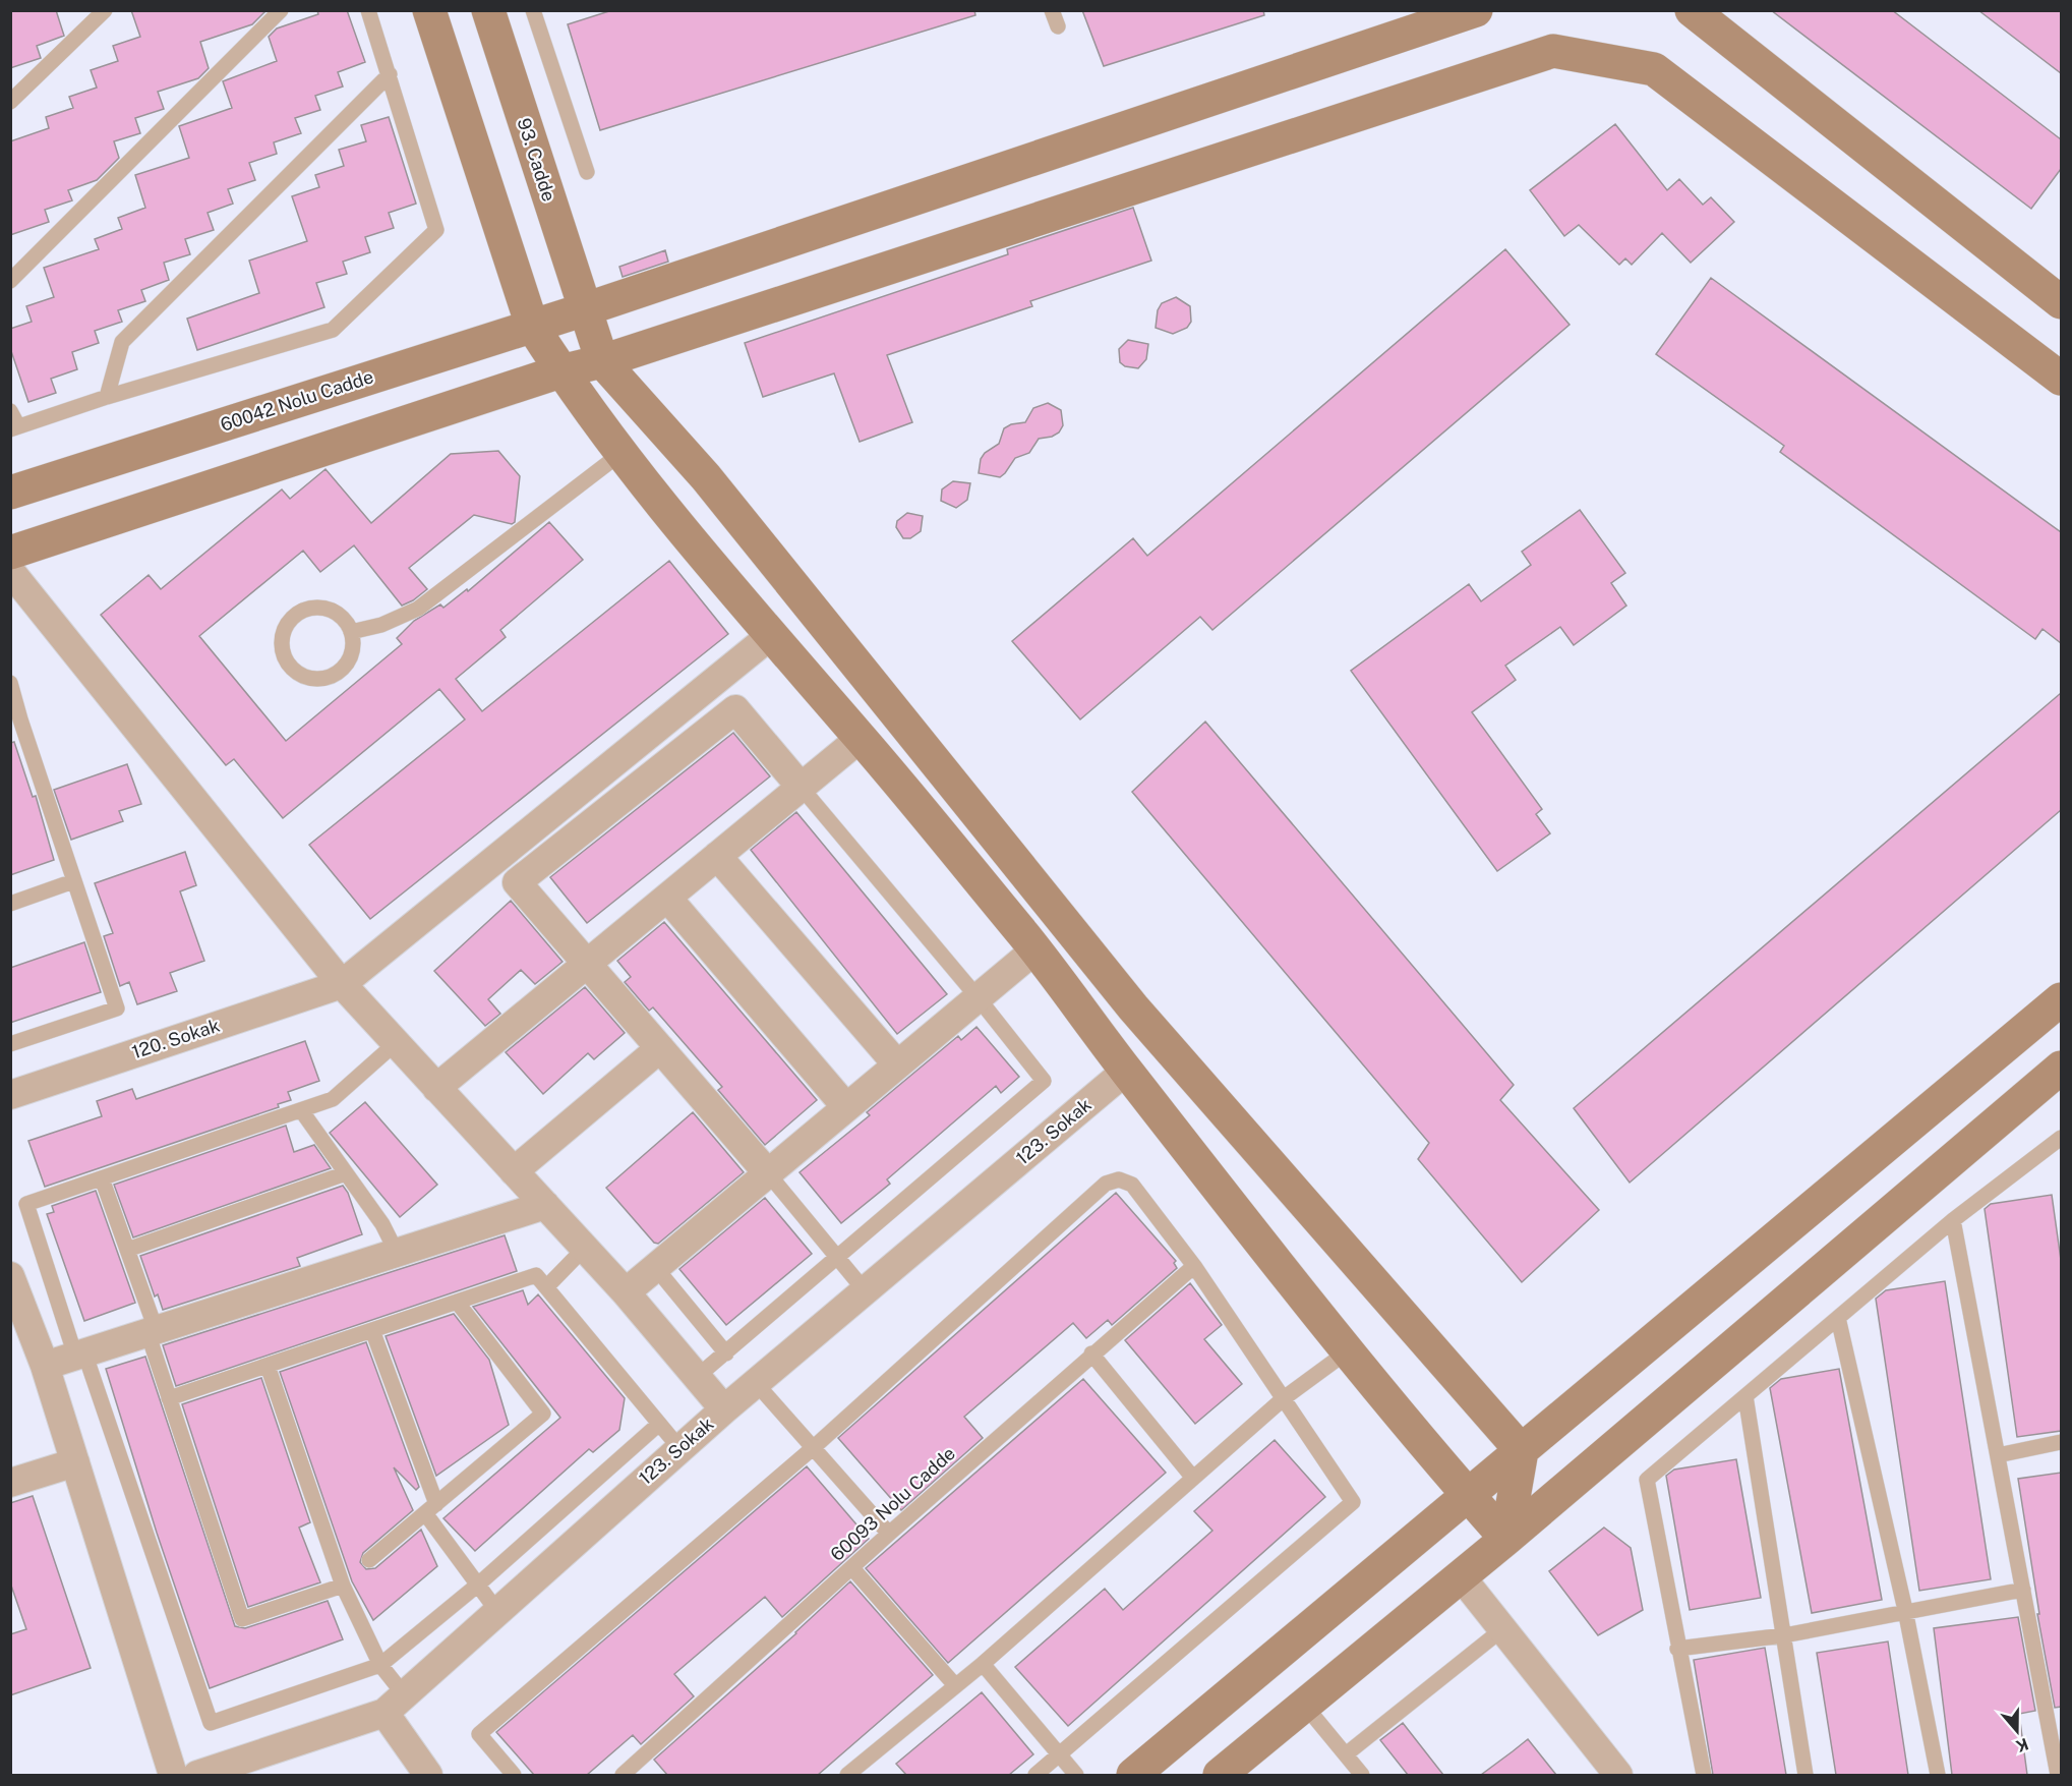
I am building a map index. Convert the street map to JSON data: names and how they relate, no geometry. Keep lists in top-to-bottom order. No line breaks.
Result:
{"streets":{"street":["93. Cadde","60042 Nolu Cadde","120. Sokak","123. Sokak"],"lane":["60093 Nolu Cadde"]},"crossings":[["93. Cadde","60042 Nolu Cadde"]],"north":"bottom"}
